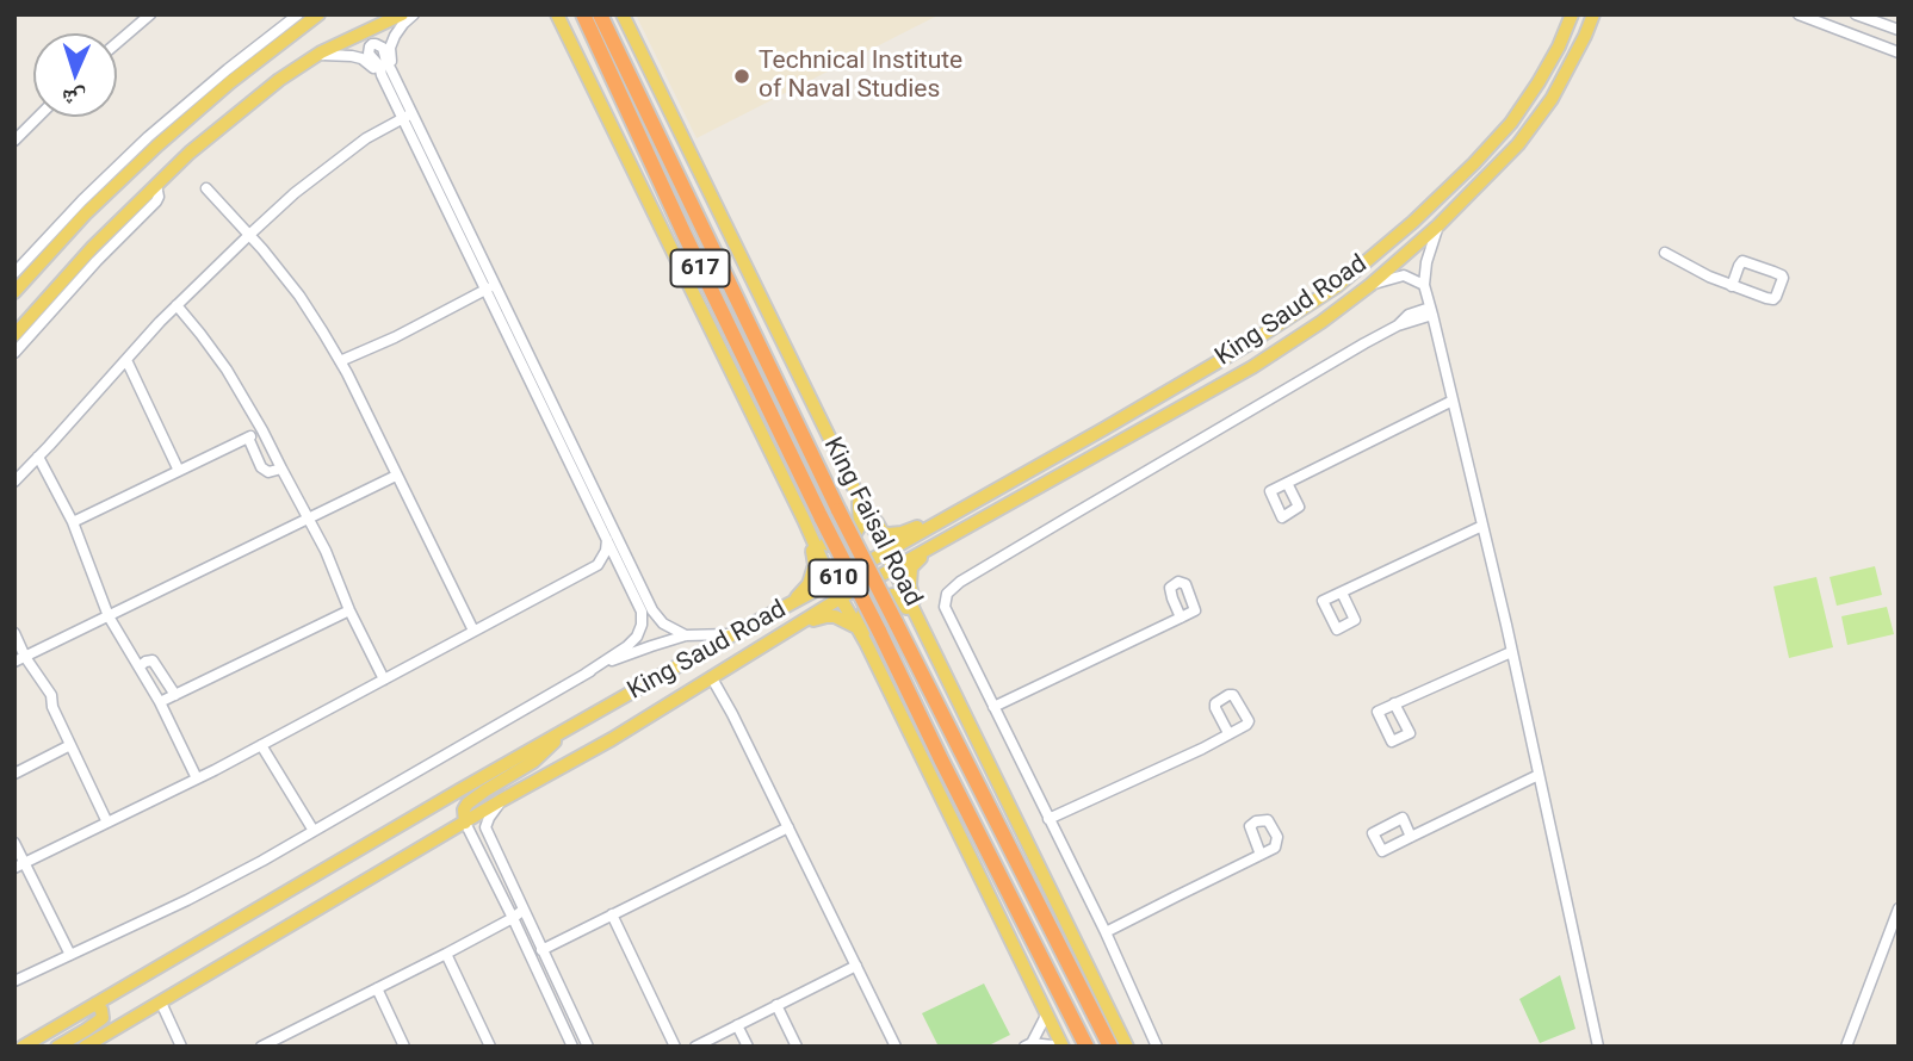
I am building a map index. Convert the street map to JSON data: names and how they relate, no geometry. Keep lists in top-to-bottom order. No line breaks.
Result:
{"streets":{"highway":["617","King Faisal Road"],"main road":["King Saud Road","610"]},"places":["Technical Institute of Naval Studies"],"north":"bottom"}
